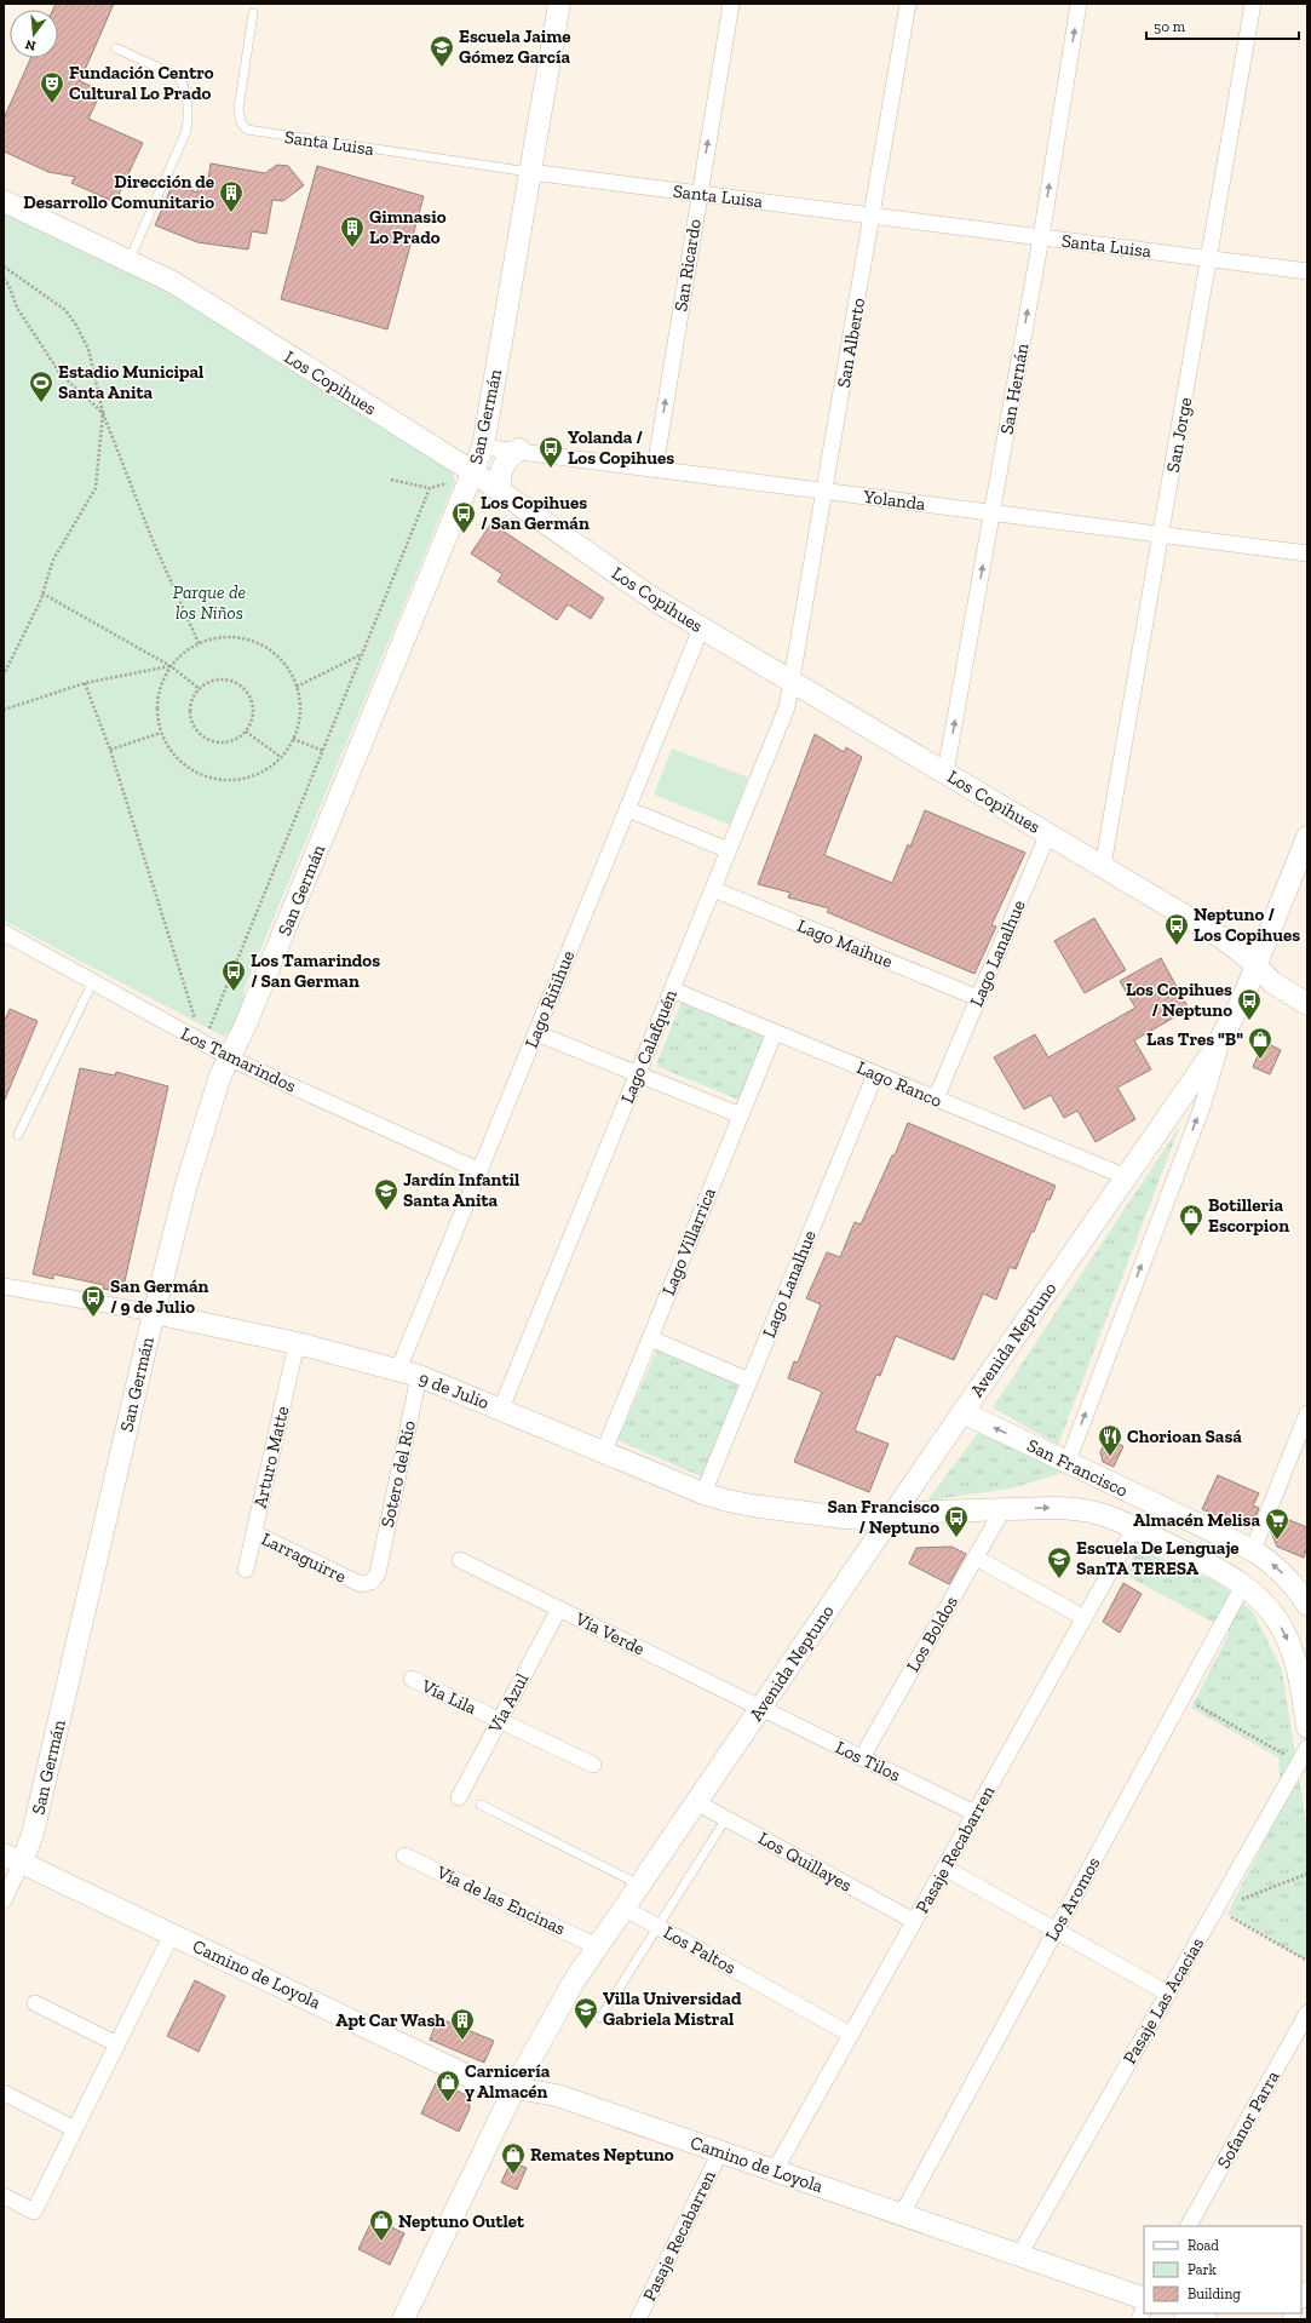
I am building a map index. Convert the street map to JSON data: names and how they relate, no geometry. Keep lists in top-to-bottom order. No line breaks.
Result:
{"streets":{"street":["Santa Luisa","San Ricardo","San Alberto","Los Copihues","San Hernán","San Germán","San Jorge","Yolanda","Lago Maihue","Lago Lanalhue","Lago Riñihue","Lago Calafquén","Los Tamarindos","Lago Ranco","Lago Villarrica","Avenida Neptuno","9 de Julio","Arturo Matte","San Francisco","Sotero del Río","Larraguirre","Vía Verde","Los Boldos","Vía Lila","Vía Azul","Los Tilos","Pasaje Recabarren","Los Quillayes","Los Aromos","Vía de las Encinas","Los Paltos","Camino de Loyola","Pasaje Las Acacias","Sofanor Parra"]},"crossings":[["Santa Luisa","San Ricardo"],["Santa Luisa","San Alberto"],["Santa Luisa","San Hernán"],["Santa Luisa","San Germán"],["Santa Luisa","San Jorge"],["San Ricardo","Yolanda"],["San Alberto","Los Copihues"],["San Alberto","Yolanda"],["San Alberto","Lago Calafquén"],["Los Copihues","San Hernán"],["Los Copihues","San Germán"],["Los Copihues","San Jorge"],["Los Copihues","Lago Lanalhue"],["Los Copihues","Lago Riñihue"],["Los Copihues","Lago Calafquén"],["Los Copihues","Avenida Neptuno"],["San Hernán","Yolanda"],["San Germán","Yolanda"],["San Germán","Los Tamarindos"],["San Germán","9 de Julio"],["San Germán","Camino de Loyola"],["San Jorge","Yolanda"],["Lago Maihue","Lago Lanalhue"],["Lago Maihue","Lago Calafquén"],["Lago Lanalhue","Lago Ranco"],["Lago Lanalhue","9 de Julio"],["Lago Riñihue","Los Tamarindos"],["Lago Riñihue","9 de Julio"],["Lago Riñihue","Sotero del Río"],["Lago Calafquén","Lago Ranco"],["Lago Calafquén","9 de Julio"],["Lago Ranco","Lago Villarrica"],["Lago Ranco","Avenida Neptuno"],["Lago Villarrica","9 de Julio"],["Avenida Neptuno","9 de Julio"],["Avenida Neptuno","San Francisco"],["Avenida Neptuno","Vía Verde"],["Avenida Neptuno","Los Tilos"],["Avenida Neptuno","Los Quillayes"],["Avenida Neptuno","Vía de las Encinas"],["Avenida Neptuno","Los Paltos"],["Avenida Neptuno","Camino de Loyola"],["9 de Julio","Arturo Matte"],["9 de Julio","San Francisco"],["9 de Julio","Sotero del Río"],["Arturo Matte","Larraguirre"],["San Francisco","Los Boldos"],["San Francisco","Pasaje Recabarren"],["San Francisco","Los Aromos"],["Sotero del Río","Larraguirre"],["Vía Verde","Vía Azul"],["Vía Verde","Los Tilos"],["Los Boldos","Los Tilos"],["Vía Lila","Vía Azul"],["Los Tilos","Pasaje Recabarren"],["Pasaje Recabarren","Los Quillayes"],["Pasaje Recabarren","Los Paltos"],["Pasaje Recabarren","Camino de Loyola"],["Los Aromos","Camino de Loyola"],["Camino de Loyola","Pasaje Las Acacias"]],"one_way":["San Ricardo","San Hernán"],"parks":["Parque de los Niños"],"places":{"school or university":["Escuela Jaime Gómez García","Jardín Infantil Santa Anita","Escuela De Lenguaje SanTA TERESA","Villa Universidad Gabriela Mistral"],"theatre":["Fundación Centro Cultural Lo Prado"],"building":["Dirección de Desarrollo Comunitario","Gimnasio Lo Prado","Apt Car Wash"],"sports":["Estadio Municipal Santa Anita"],"bus stop":["Yolanda / Los Copihues","Los Copihues / San Germán","Neptuno / Los Copihues","Los Tamarindos / San German","Los Copihues / Neptuno","San Germán / 9 de Julio","San Francisco / Neptuno"],"shop":["Las Tres \"B\"","Botilleria Escorpion","Carnicería y Almacén","Remates Neptuno","Neptuno Outlet"],"restaurant":["Chorioan Sasá"],"supermarket":["Almacén Melisa"]},"legend":["Road","Park","Building"],"scale_bar":"50 m","north":"bottom"}
